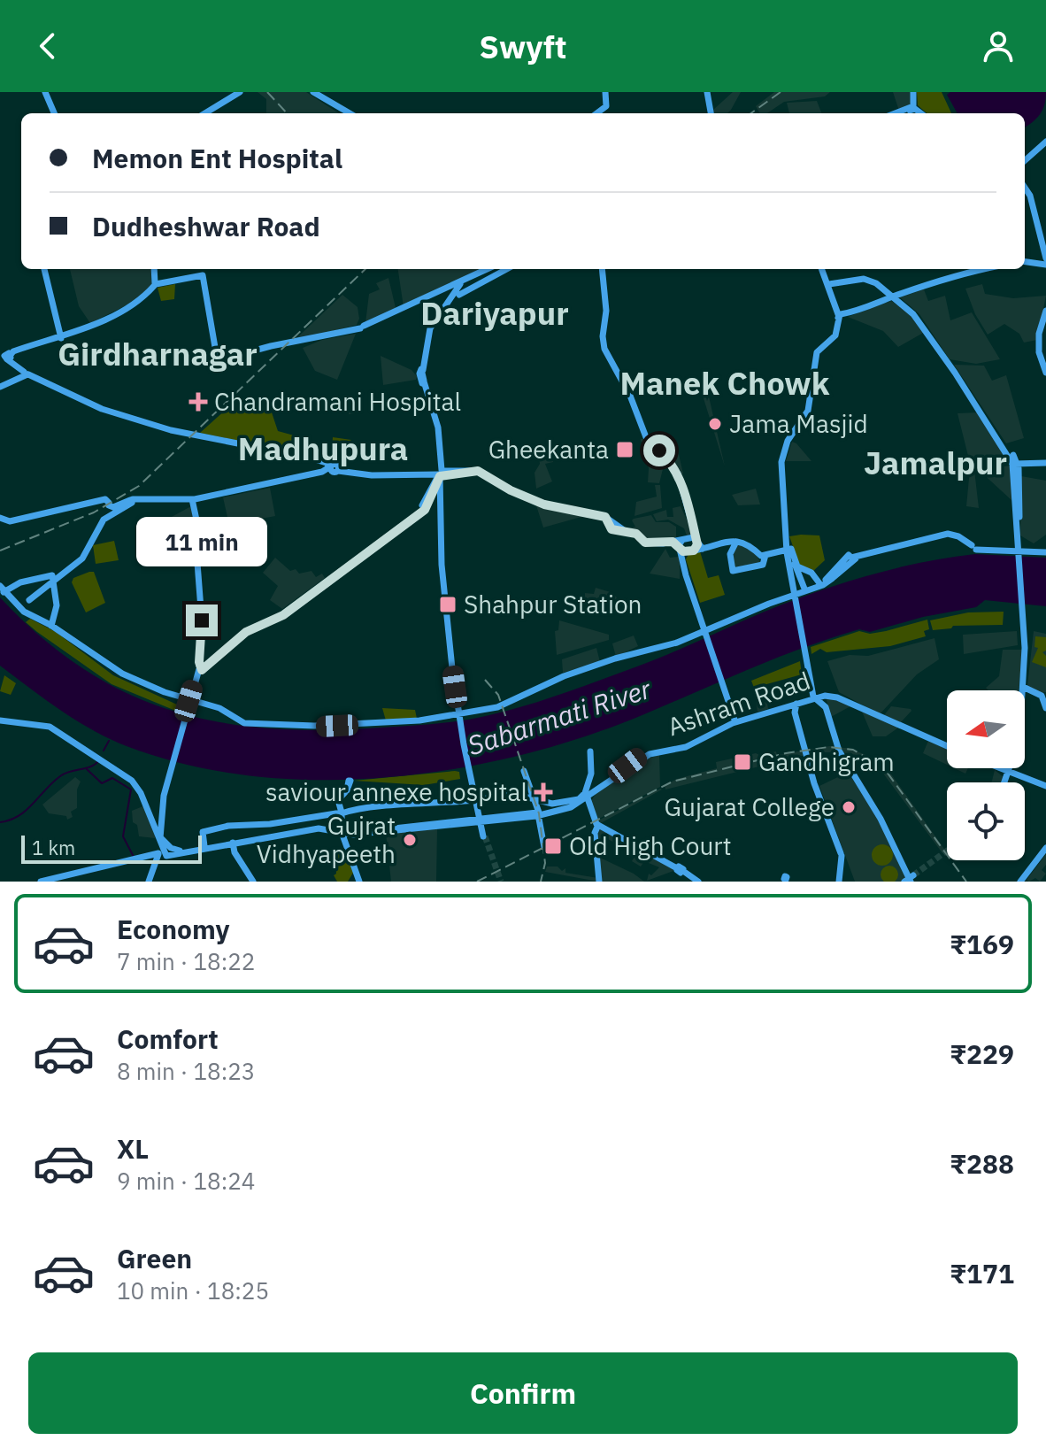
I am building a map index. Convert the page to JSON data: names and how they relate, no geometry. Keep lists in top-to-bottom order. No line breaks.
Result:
{"streets":{"main road":["Ashram Road"]},"districts":["Dariyapur","Girdharnagar","Manek Chowk","Madhupura","Jamalpur"],"water":["Sabarmati River"],"places":{"health":["Chandramani Hospital","saviour annexe hospital"],"other":["Jama Masjid","Gujarat College","Gujrat Vidhyapeeth"],"transit":["Gheekanta","Shahpur Station","Gandhigram","Old High Court"]},"scale_bar":"1 km","north":"left","page":{"header":"Swyft","banner":["Memon Ent Hospital","Dudheshwar Road"],"bubble":"11 min","scale":"1 km","list":[{"name":"Economy","note":"7 min · 18:22","value":"₹169"},{"name":"Comfort","note":"8 min · 18:23","value":"₹229"},{"name":"XL","note":"9 min · 18:24","value":"₹288"},{"name":"Green","note":"10 min · 18:25","value":"₹171"}],"buttons":"Confirm"}}
